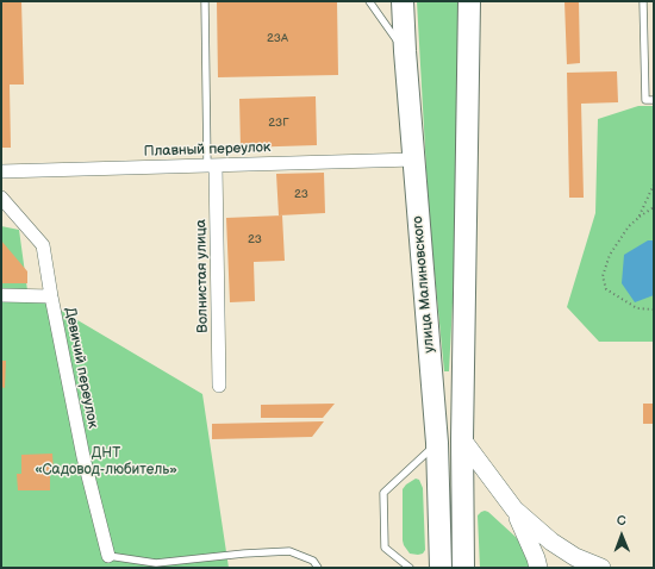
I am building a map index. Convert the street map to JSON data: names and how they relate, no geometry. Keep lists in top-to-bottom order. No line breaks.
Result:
{"streets":{"highway":["улица Малиновского"],"street":["Плавный переулок","Волнистая улица","Девичий переулок"]},"crossings":[["Плавный переулок","Волнистая улица"],["Плавный переулок","улица Малиновского"]],"parks":["ДНТ «Садовод-любитель»"],"house_numbers":["23А","23Г","23","23"],"north":"top"}
